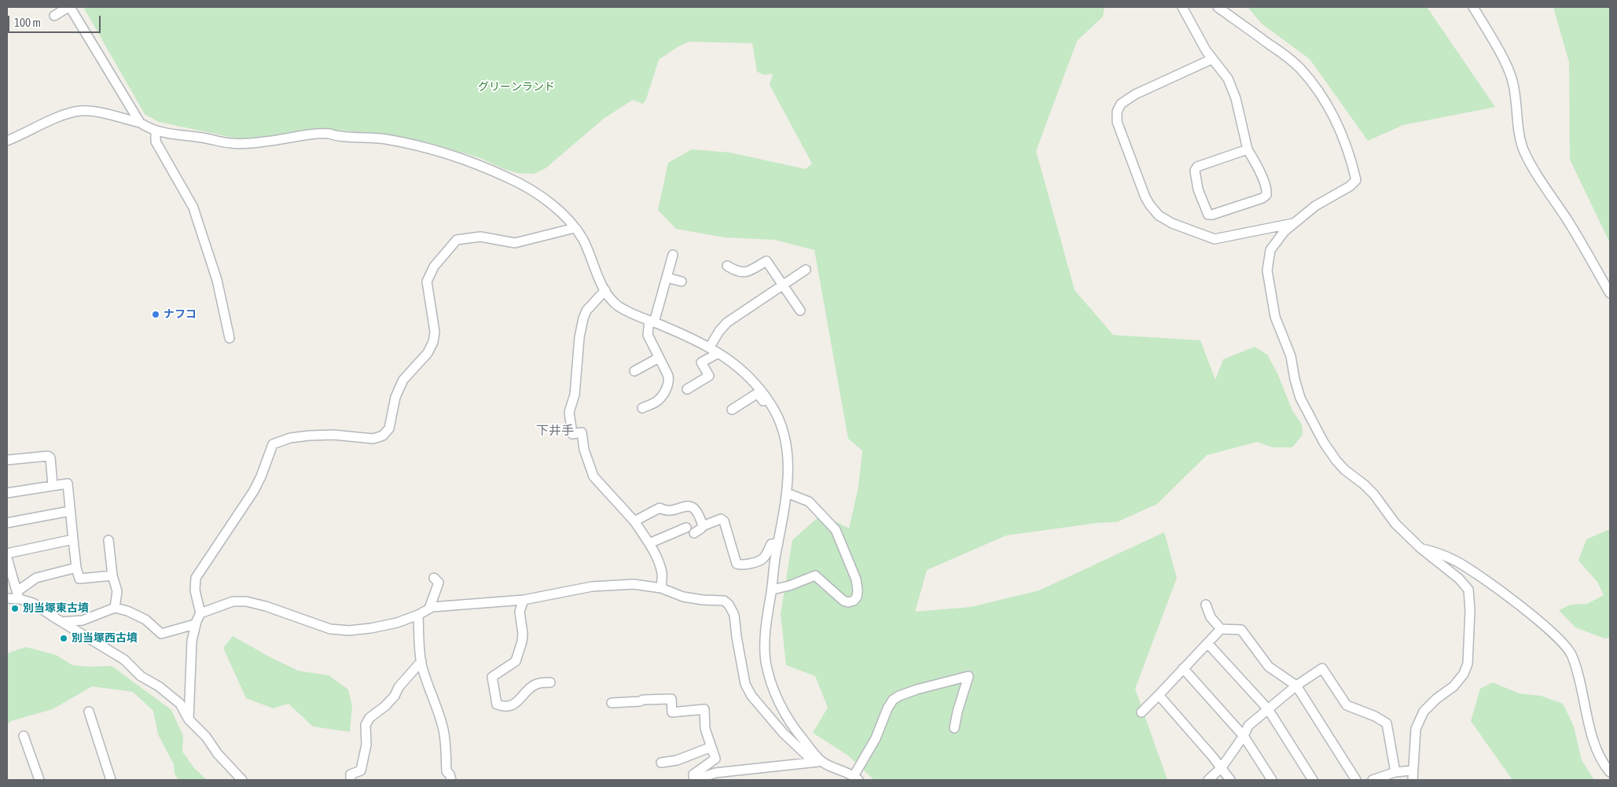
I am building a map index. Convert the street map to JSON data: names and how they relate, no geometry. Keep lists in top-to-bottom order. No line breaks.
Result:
{"districts":["下井手"],"parks":["グリーンランド"],"places":["ナフコ","別当塚東古墳","別当塚西古墳"],"scale_bar":"100 m"}
